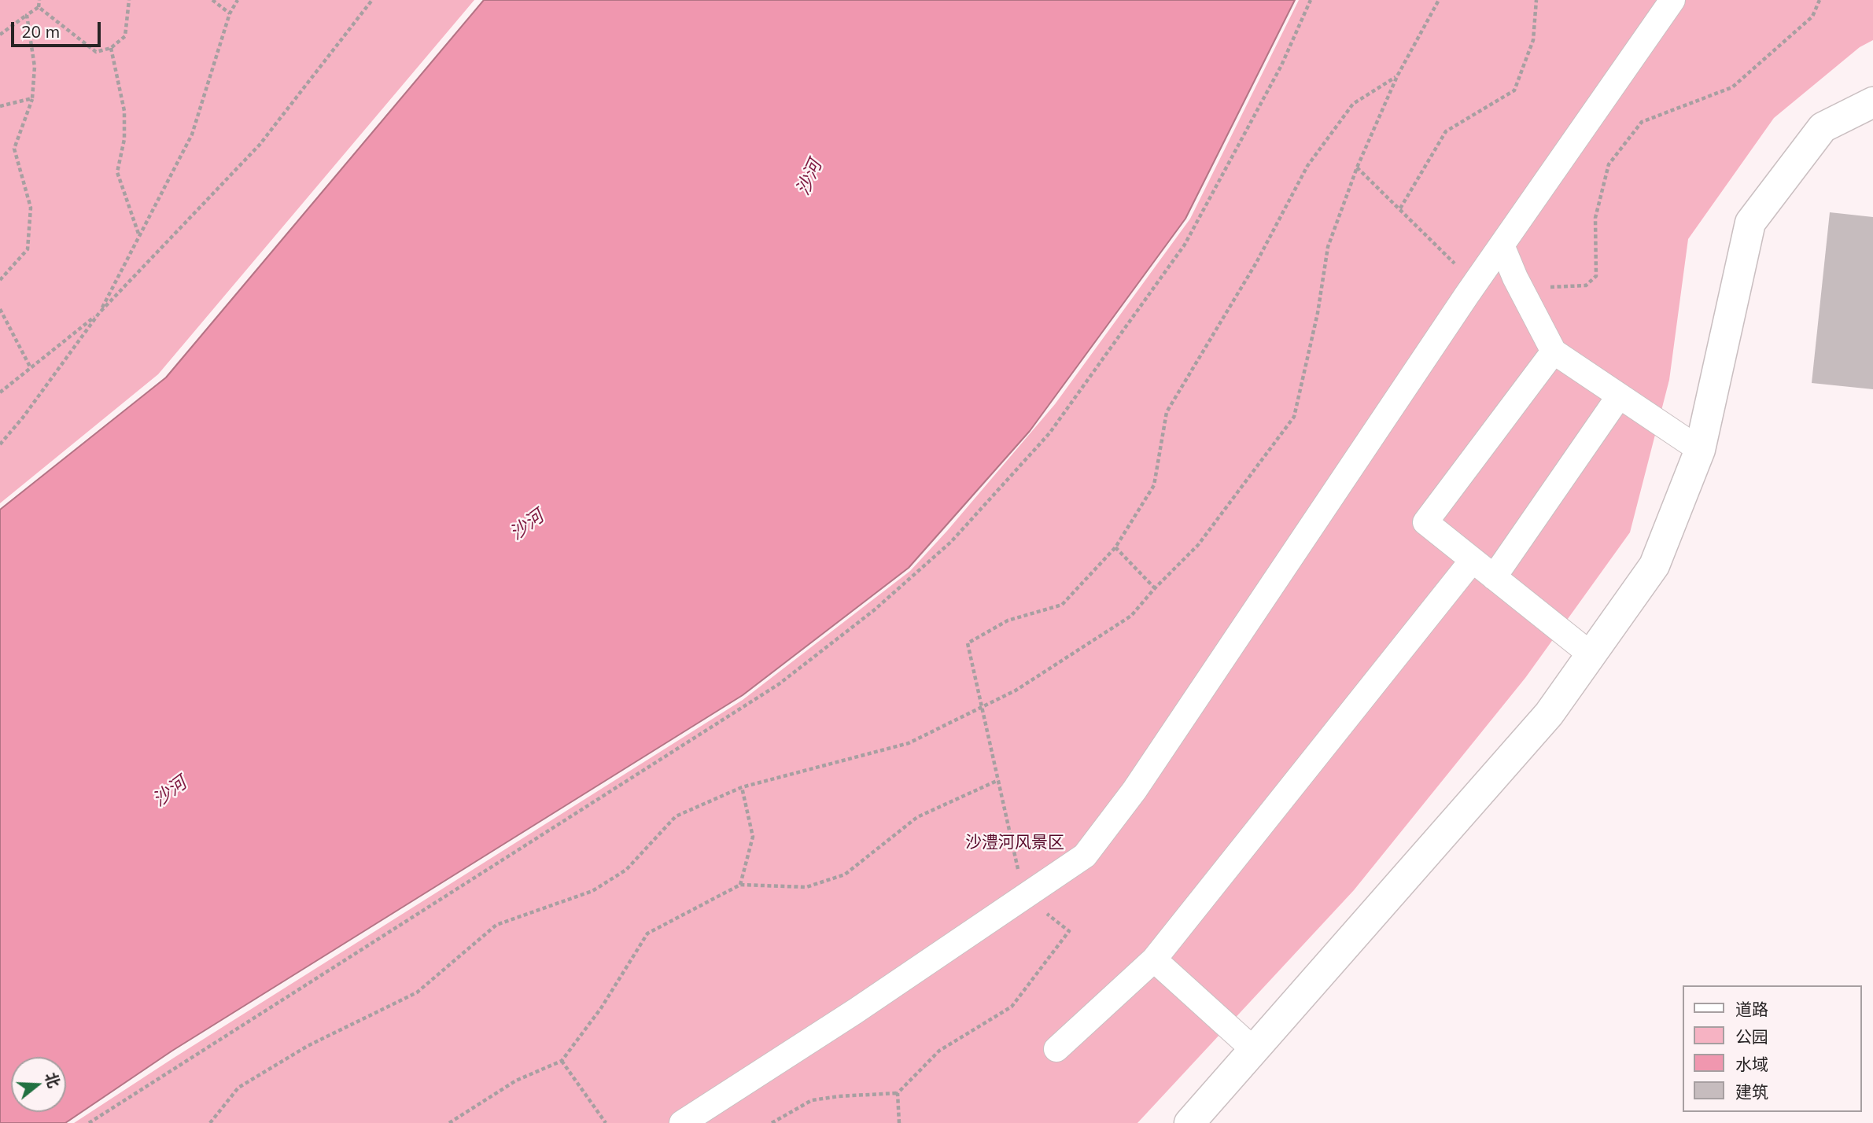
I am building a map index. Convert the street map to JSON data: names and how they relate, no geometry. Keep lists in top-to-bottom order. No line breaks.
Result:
{"water":["沙河"],"parks":["沙澧河风景区"],"legend":["道路","公园","水域","建筑"],"scale_bar":"20 m","north":"right"}
